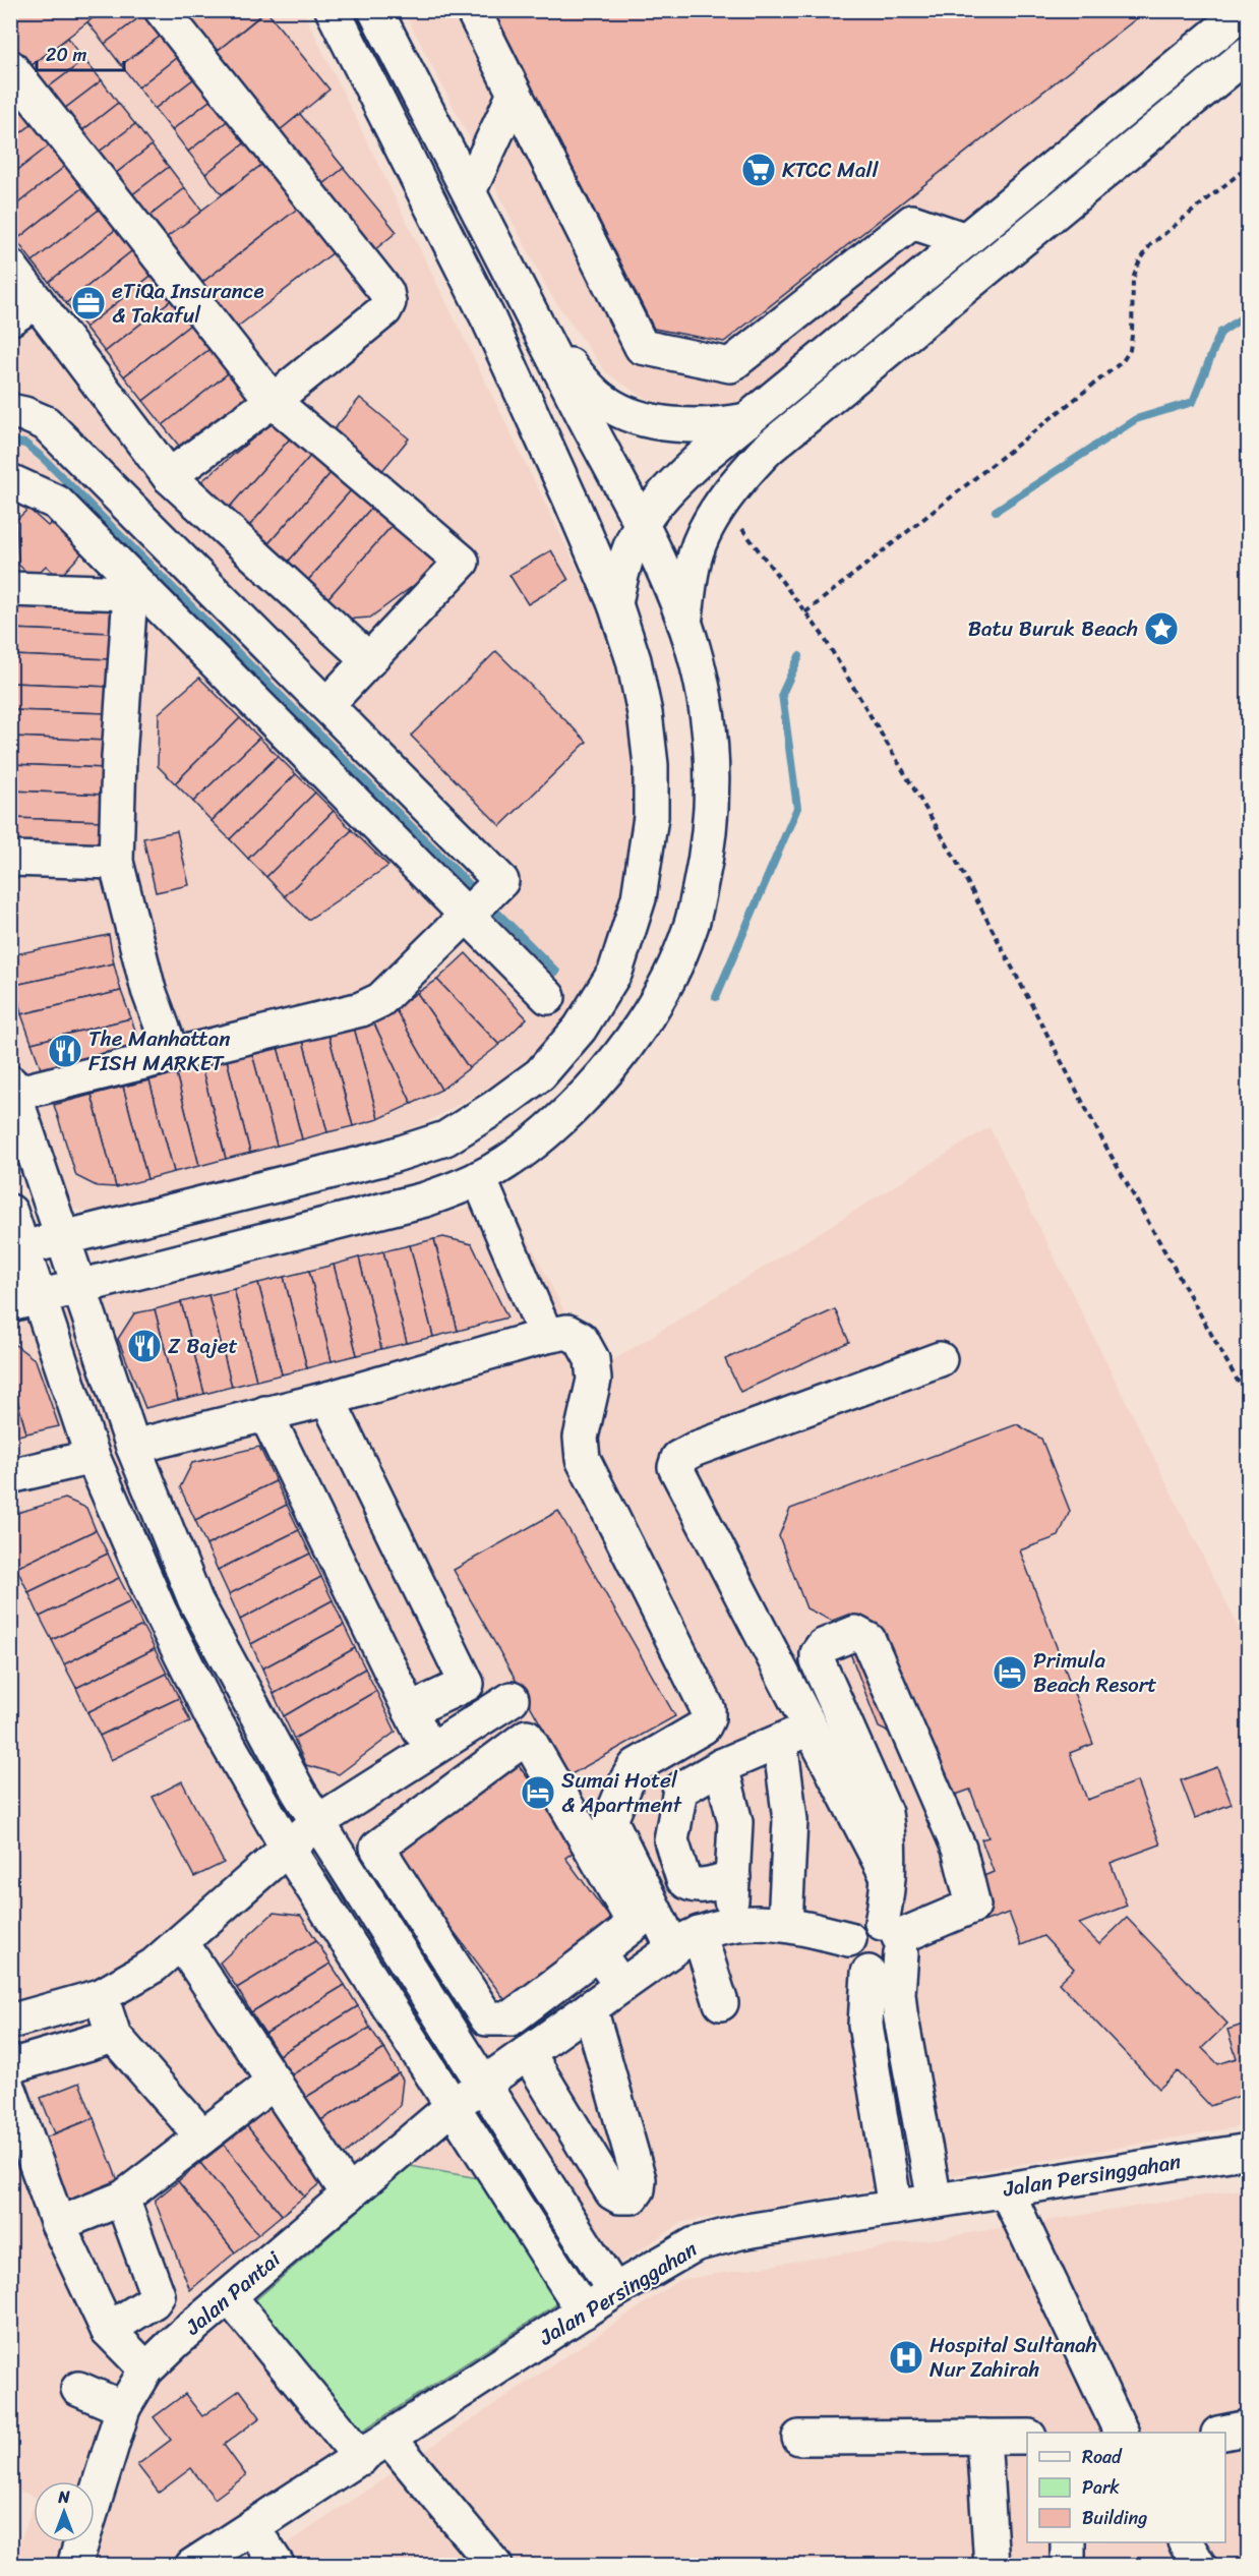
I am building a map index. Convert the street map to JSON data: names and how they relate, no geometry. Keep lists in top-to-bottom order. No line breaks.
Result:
{"streets":{"street":["Jalan Persinggahan","Jalan Pantai"]},"places":{"supermarket":["KTCC Mall"],"office":["eTiQa Insurance & Takaful"],"place":["Batu Buruk Beach"],"restaurant":["The Manhattan FISH MARKET","Z Bajet"],"hotel":["Primula Beach Resort","Sumai Hotel & Apartment"],"hospital":["Hospital Sultanah Nur Zahirah"]},"legend":["Road","Park","Building"],"scale_bar":"20 m","north":"top"}
